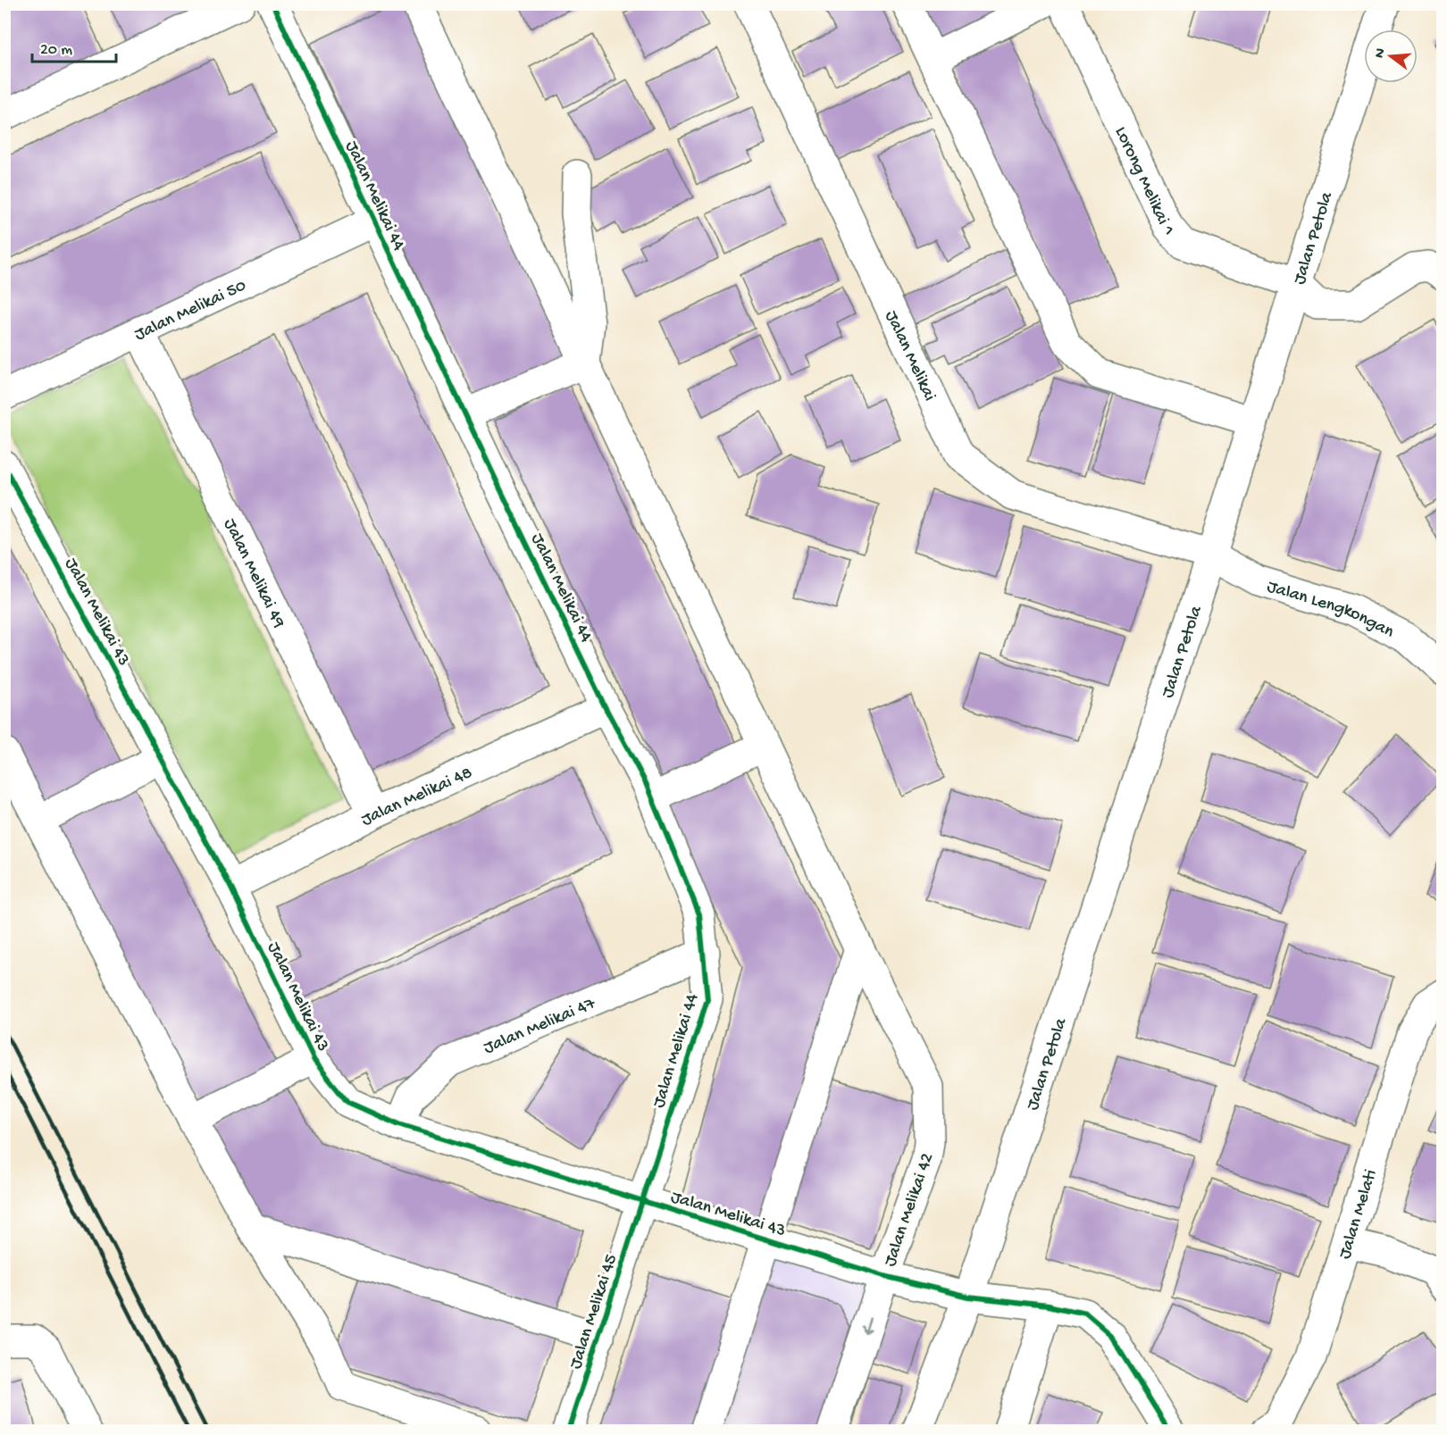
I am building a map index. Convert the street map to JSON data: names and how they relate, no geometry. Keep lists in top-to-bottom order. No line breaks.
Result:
{"streets":{"street":["Lorong Melikai 1","Jalan Melikai 44","Jalan Petola","Jalan Melikai 50","Jalan Melikai","Jalan Melikai 49","Jalan Lengkongan","Jalan Melikai 43","Jalan Melikai 48","Jalan Melikai 47","Jalan Melikai 42","Jalan Melati","Jalan Melikai 45"]},"crossings":[["Lorong Melikai 1","Jalan Petola"],["Jalan Melikai 44","Jalan Melikai 50"],["Jalan Melikai 44","Jalan Melikai 43"],["Jalan Melikai 44","Jalan Melikai 48"],["Jalan Melikai 44","Jalan Melikai 47"],["Jalan Melikai 44","Jalan Melikai 45"],["Jalan Petola","Jalan Melikai"],["Jalan Petola","Jalan Lengkongan"],["Jalan Petola","Jalan Melikai 43"],["Jalan Melikai 50","Jalan Melikai 49"],["Jalan Melikai","Jalan Lengkongan"],["Jalan Melikai 49","Jalan Melikai 48"],["Jalan Melikai 43","Jalan Melikai 48"],["Jalan Melikai 43","Jalan Melikai 47"],["Jalan Melikai 43","Jalan Melikai 42"],["Jalan Melikai 43","Jalan Melikai 45"]],"scale_bar":"20 m","north":"left"}
